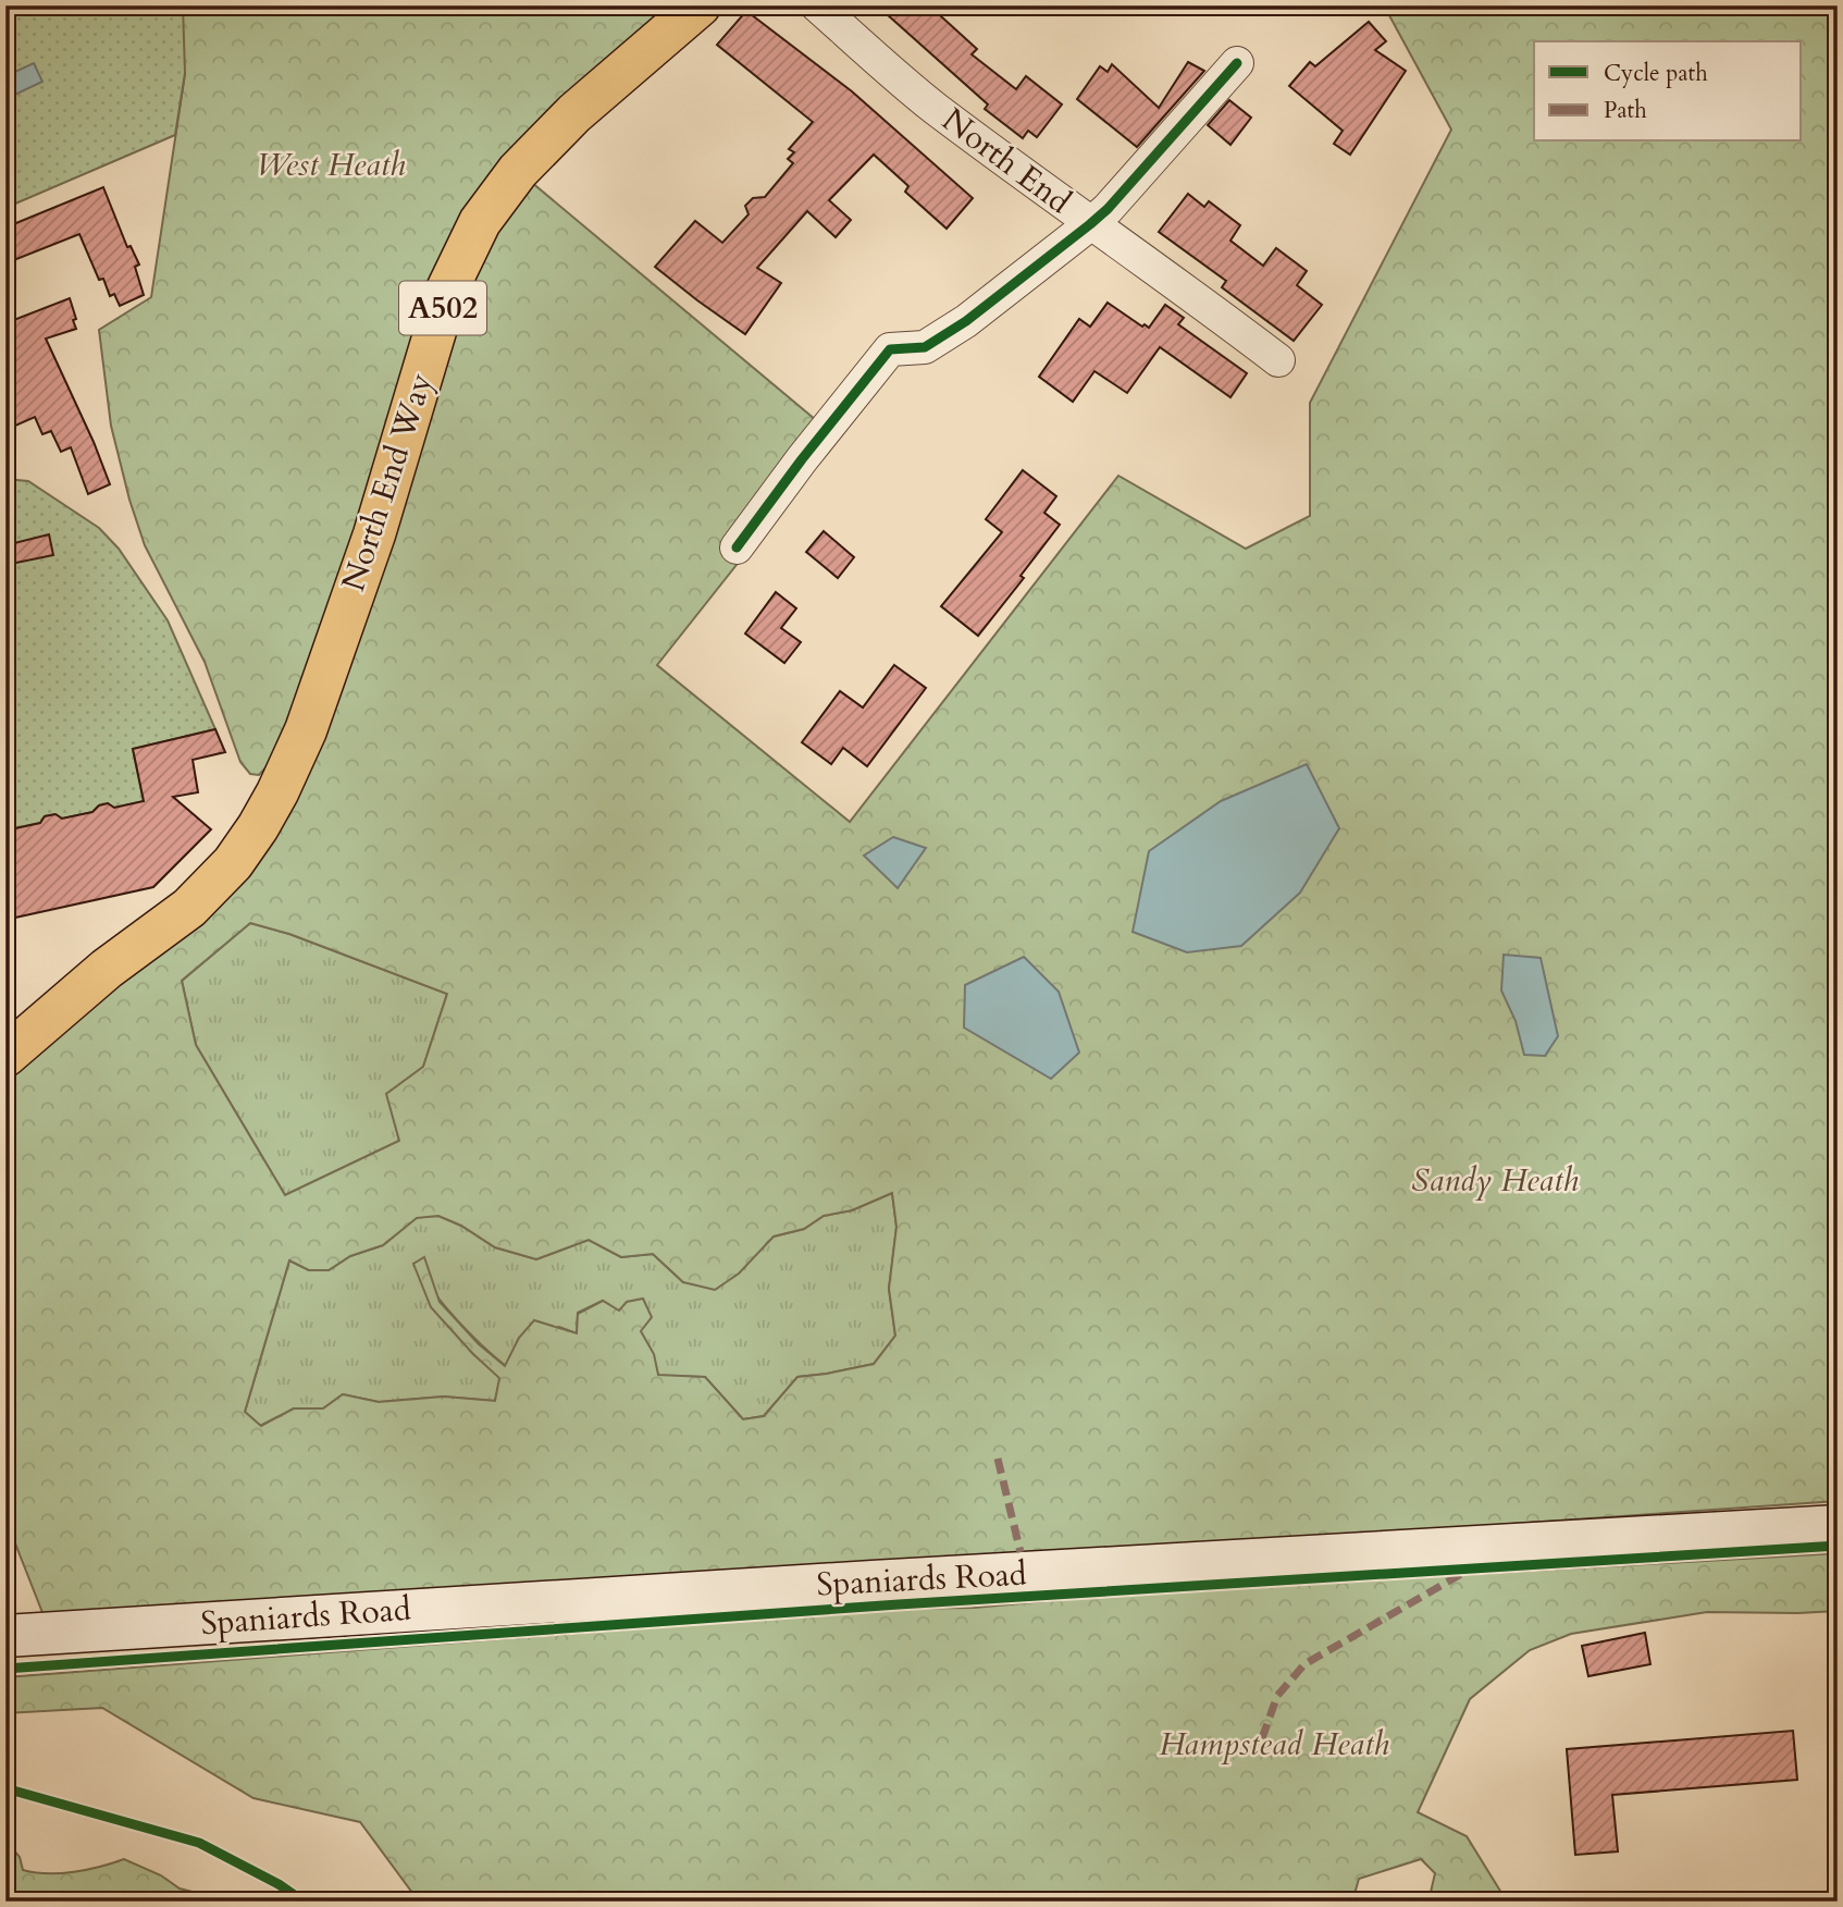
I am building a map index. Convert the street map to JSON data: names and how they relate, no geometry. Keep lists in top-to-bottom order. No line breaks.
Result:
{"streets":{"main road":["A502","North End Way","Spaniards Road"],"street":["North End"]},"parks":["West Heath","Sandy Heath","Hampstead Heath"],"legend":["Cycle path","Path"]}
